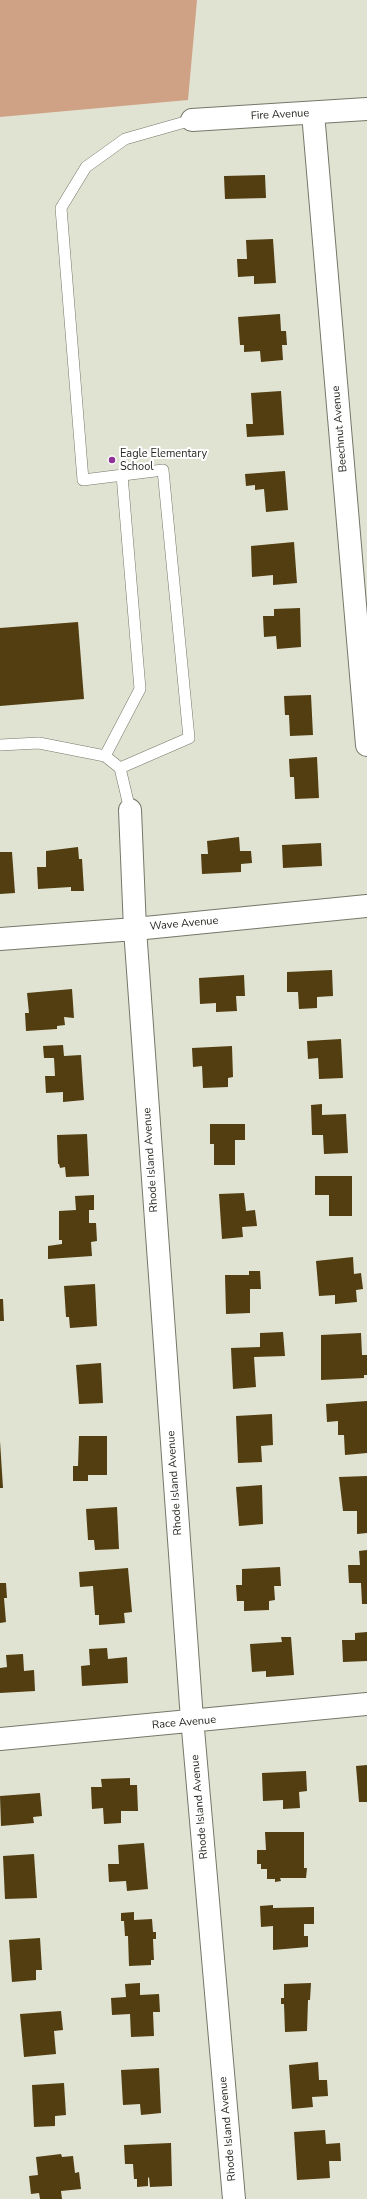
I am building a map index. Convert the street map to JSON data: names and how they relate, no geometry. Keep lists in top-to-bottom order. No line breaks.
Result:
{"streets":{"street":["Fire Avenue","Beechnut Avenue","Wave Avenue","Rhode Island Avenue","Race Avenue"]},"crossings":[["Fire Avenue","Beechnut Avenue"],["Wave Avenue","Rhode Island Avenue"],["Rhode Island Avenue","Race Avenue"]],"places":["Eagle Elementary School"]}
